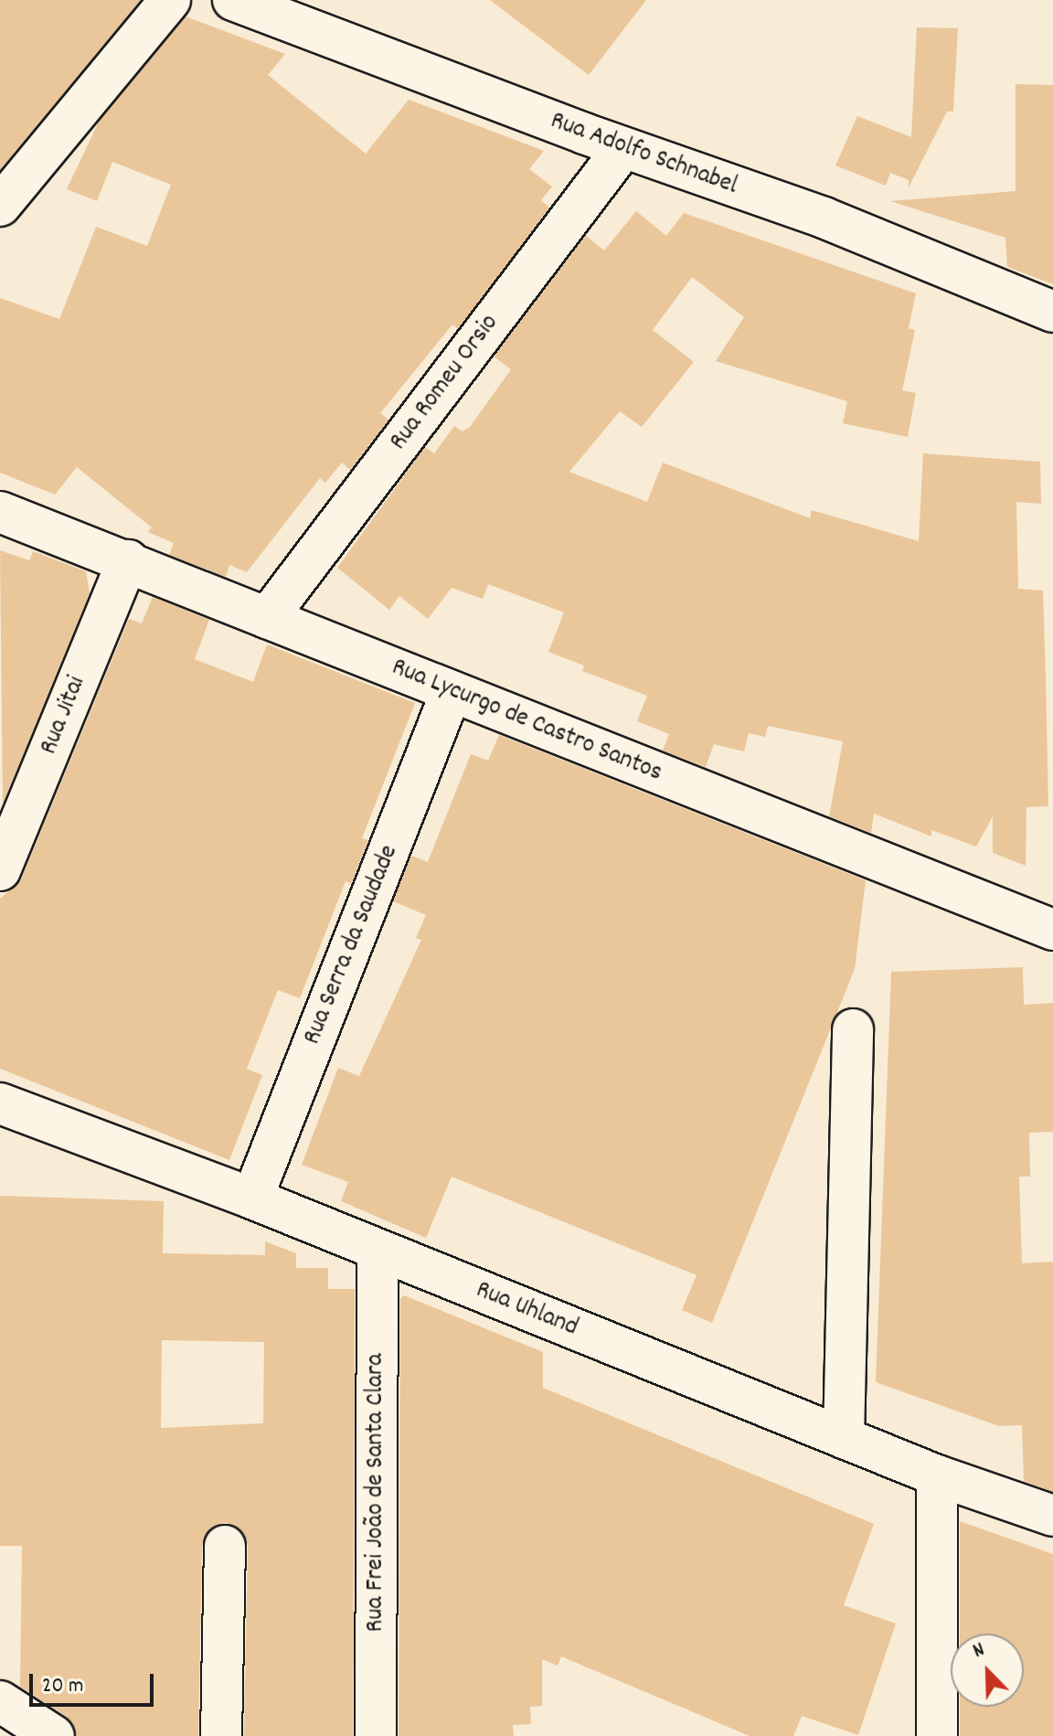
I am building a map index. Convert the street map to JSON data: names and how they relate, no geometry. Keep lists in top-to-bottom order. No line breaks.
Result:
{"streets":{"street":["Rua Adolfo Schnabel","Rua Romeu Orsio","Rua Jitai","Rua Lycurgo de Castro Santos","Rua Serra da Saudade","Rua Uhland","Rua Frei João de Santa Clara"]},"crossings":[["Rua Adolfo Schnabel","Rua Romeu Orsio"],["Rua Romeu Orsio","Rua Lycurgo de Castro Santos"],["Rua Jitai","Rua Lycurgo de Castro Santos"],["Rua Lycurgo de Castro Santos","Rua Serra da Saudade"],["Rua Serra da Saudade","Rua Uhland"],["Rua Uhland","Rua Frei João de Santa Clara"]],"scale_bar":"20 m","north":"top left"}
